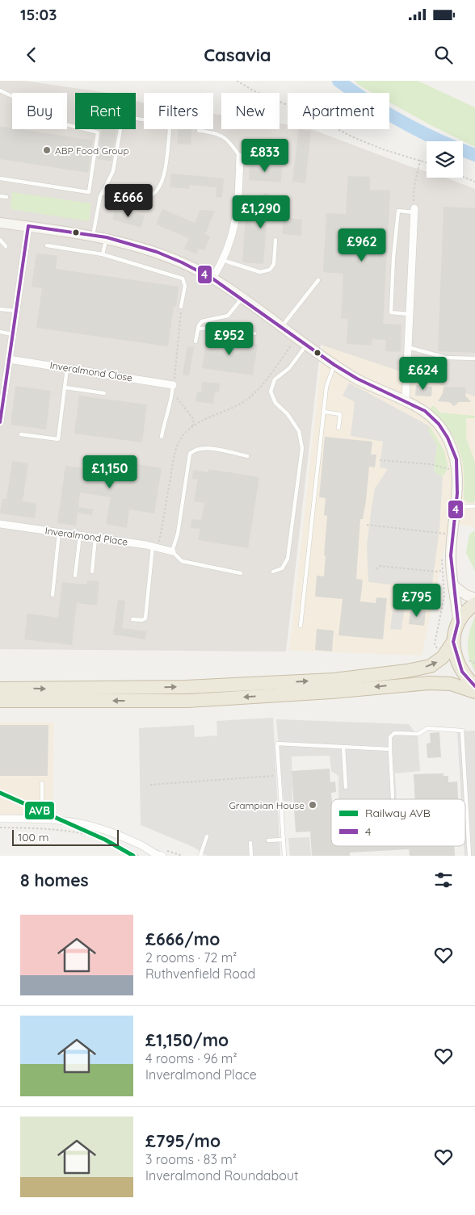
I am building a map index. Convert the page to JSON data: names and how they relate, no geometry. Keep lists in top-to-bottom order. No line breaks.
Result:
{"streets":{"street":["Inveralmond Close","Inveralmond Place"]},"places":["ABP Food Group","Grampian House"],"lines":["transit line 4","rail line AVB"],"legend":["Railway AVB","4"],"scale_bar":"100 m","page":{"status":"15:03","header":"Casavia","chip":["Buy","Rent","Filters","New","Apartment"],"price":["£833","£666","£1,290","£962","£952","£624","£1,150","£795"],"scale":"100 m","heading":"8 homes","list":[{"name":"£666/mo","note":"2 rooms · 72 m² · Ruthvenfield Road"},{"name":"£1,150/mo","note":"4 rooms · 96 m² · Inveralmond Place"},{"name":"£795/mo","note":"3 rooms · 83 m² · Inveralmond Roundabout"}]}}
